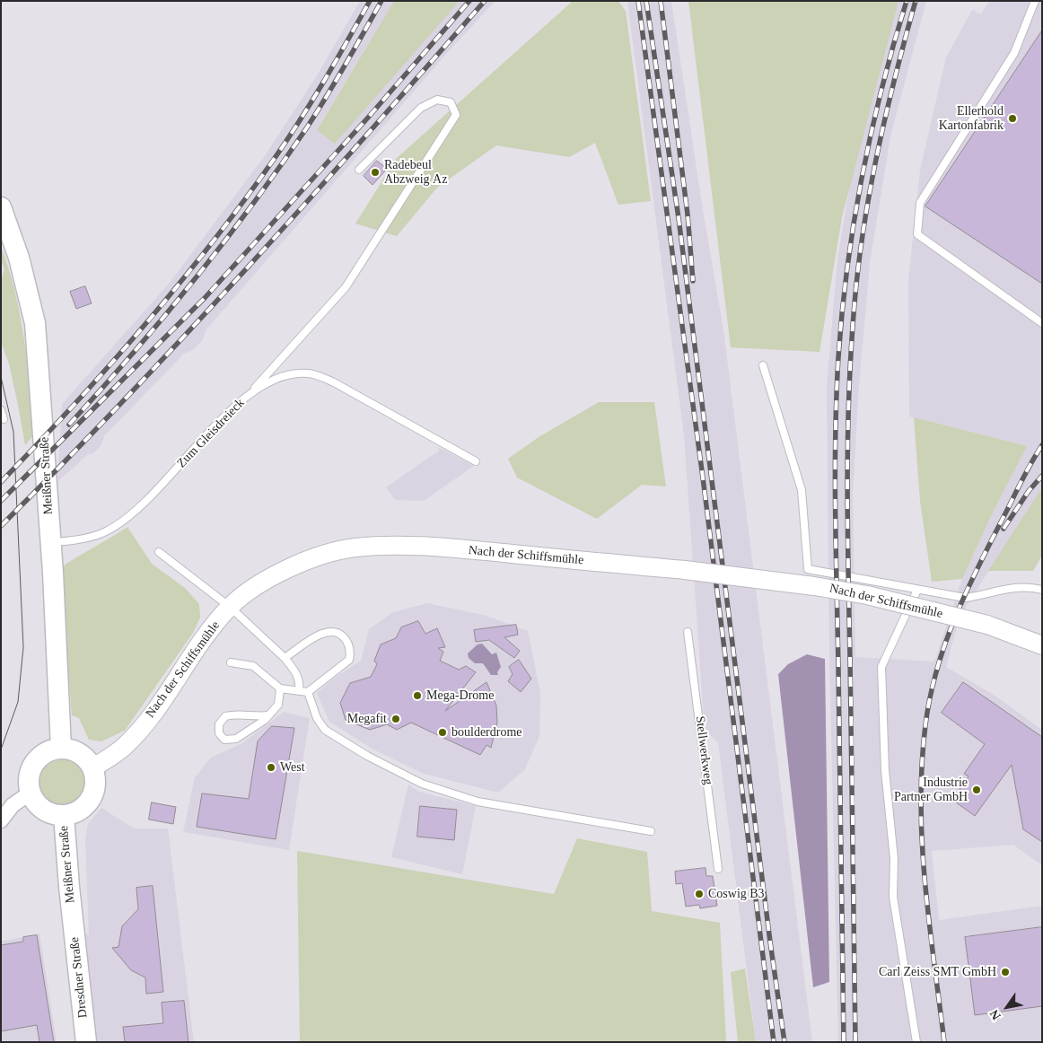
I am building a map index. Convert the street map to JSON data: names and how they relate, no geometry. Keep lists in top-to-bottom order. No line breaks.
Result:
{"streets":{"main road":["Meißner Straße","Dresdner Straße"],"street":["Nach der Schiffsmühle"],"lane":["Zum Gleisdreieck","Stellwerkweg"]},"crossings":[["Zum Gleisdreieck","Meißner Straße"],["Meißner Straße","Nach der Schiffsmühle"],["Meißner Straße","Dresdner Straße"]],"places":["Ellerhold Kartonfabrik","Radebeul Abzweig Az","Mega-Drome","Megafit","boulderdrome","West","Industrie Partner GmbH","Coswig B3","Carl Zeiss SMT GmbH"],"north":"bottom left"}
